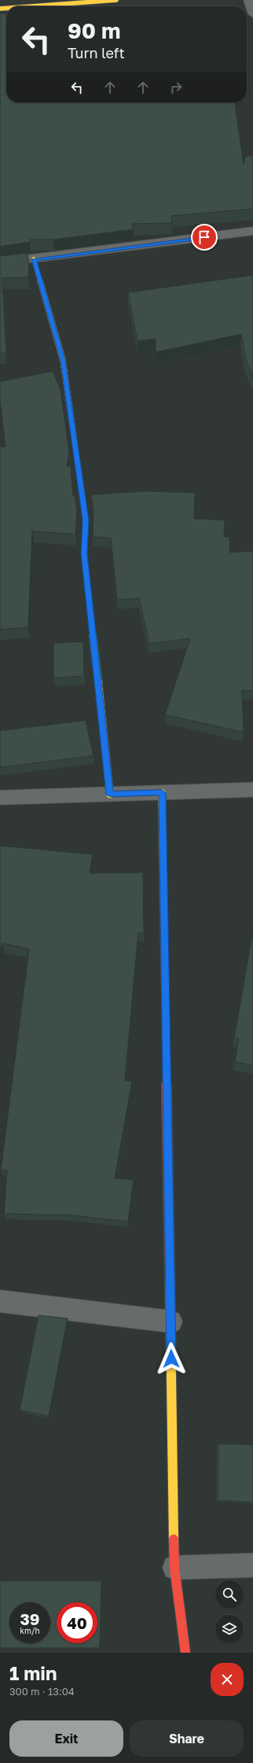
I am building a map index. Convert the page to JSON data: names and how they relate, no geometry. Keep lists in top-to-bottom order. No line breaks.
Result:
{"page":{"turn":["90 m","Turn left"],"speed":"39 km/h","limit":"40","heading":["1 min","300 m · 13:04"],"buttons":["Exit","Share"]}}
